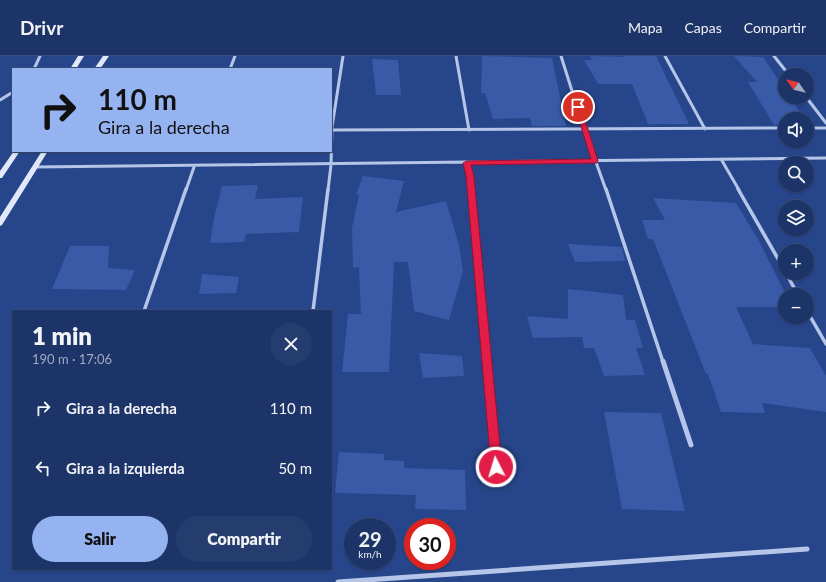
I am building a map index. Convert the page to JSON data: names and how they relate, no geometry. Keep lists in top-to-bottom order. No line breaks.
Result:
{"north":"top left","page":{"header":"Drivr","nav":["Mapa","Capas","Compartir"],"map_buttons":["+","−"],"turn":["110 m","Gira a la derecha"],"heading":["1 min","190 m · 17:06"],"list":[{"name":"Gira a la derecha","value":"110 m"},{"name":"Gira a la izquierda","value":"50 m"}],"buttons":["Salir","Compartir"],"speed":"29 km/h","limit":"30"}}
